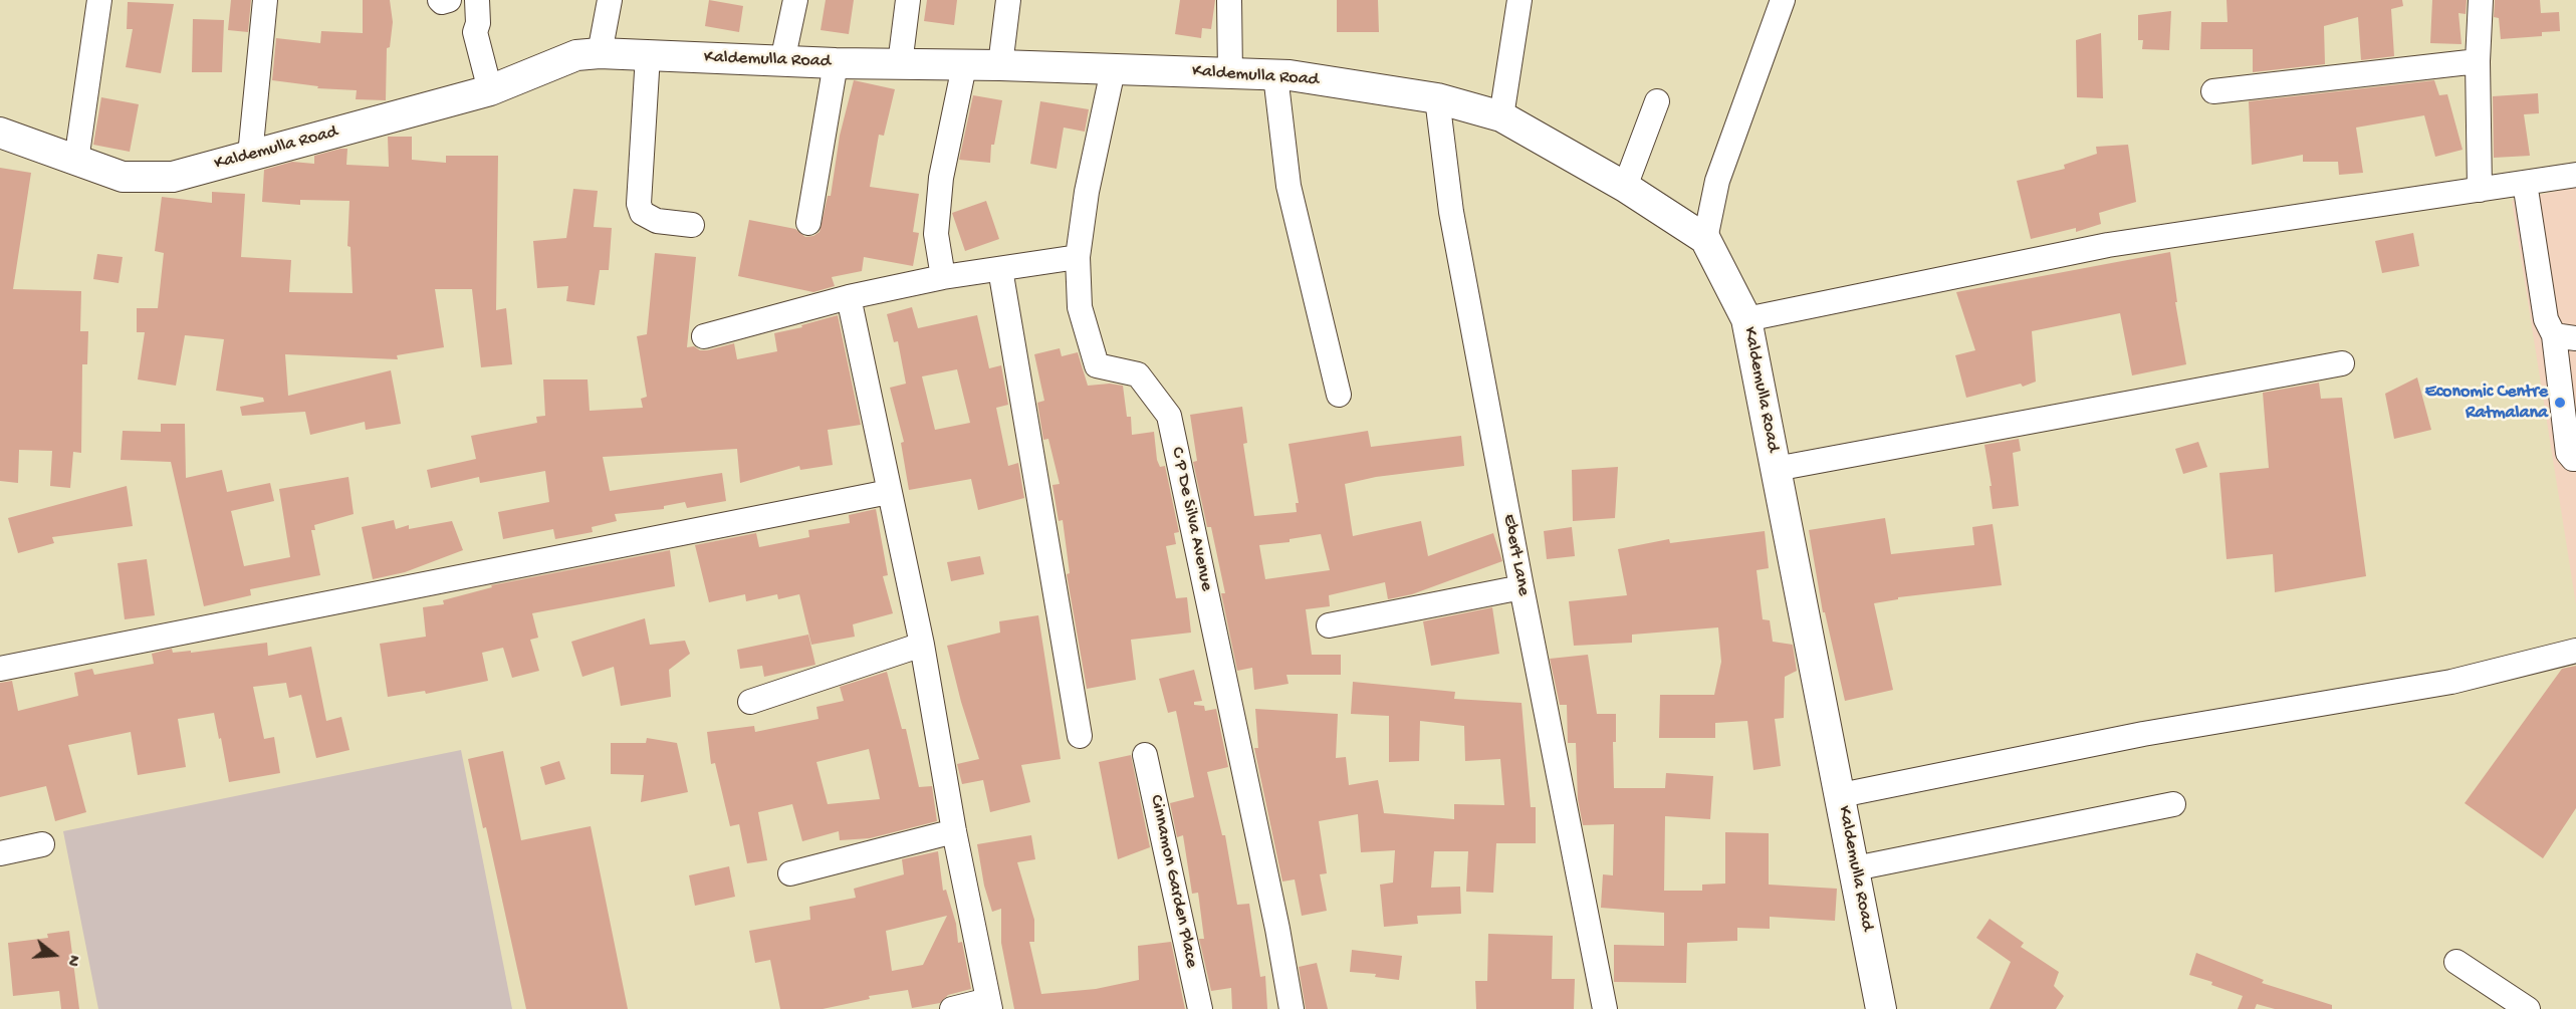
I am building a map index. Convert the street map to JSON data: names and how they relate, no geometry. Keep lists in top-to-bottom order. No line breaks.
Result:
{"streets":{"main road":["Kaldemulla Road"],"street":["C P De Silva Avenue","Ebert Lane","Cinnamon Garden Place"]},"crossings":[["Kaldemulla Road","C P De Silva Avenue"],["Kaldemulla Road","Ebert Lane"]],"places":["Economic Centre Ratmalana"],"north":"right"}
